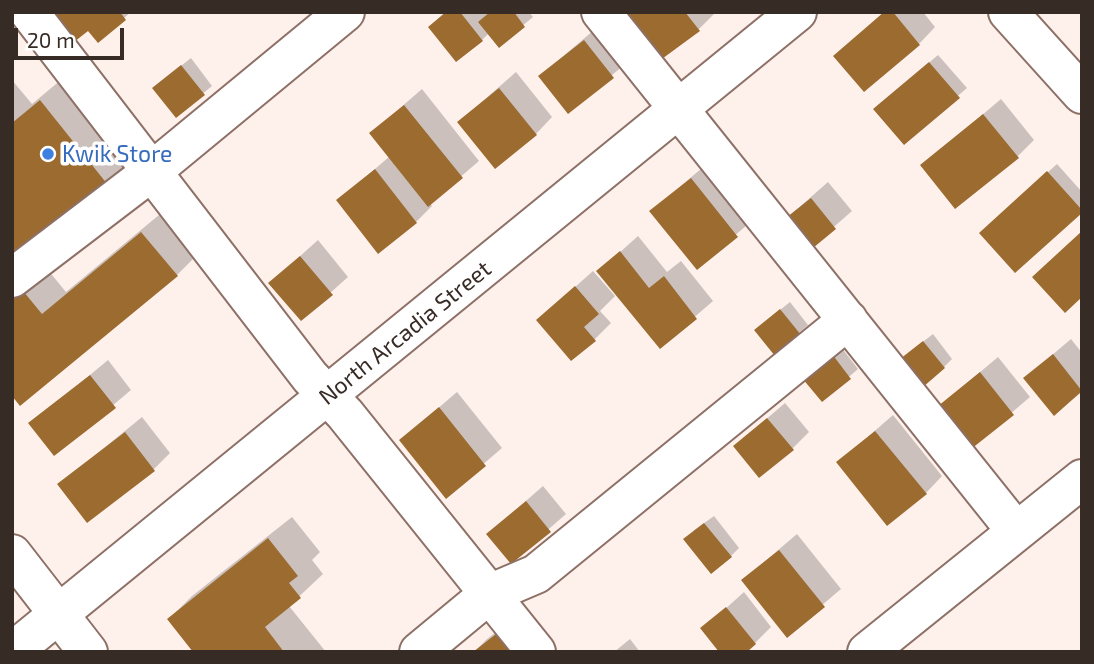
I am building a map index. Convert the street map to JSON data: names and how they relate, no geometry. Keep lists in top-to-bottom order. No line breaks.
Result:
{"streets":{"street":["North Arcadia Street"]},"places":["Kwik Store"],"scale_bar":"20 m"}
